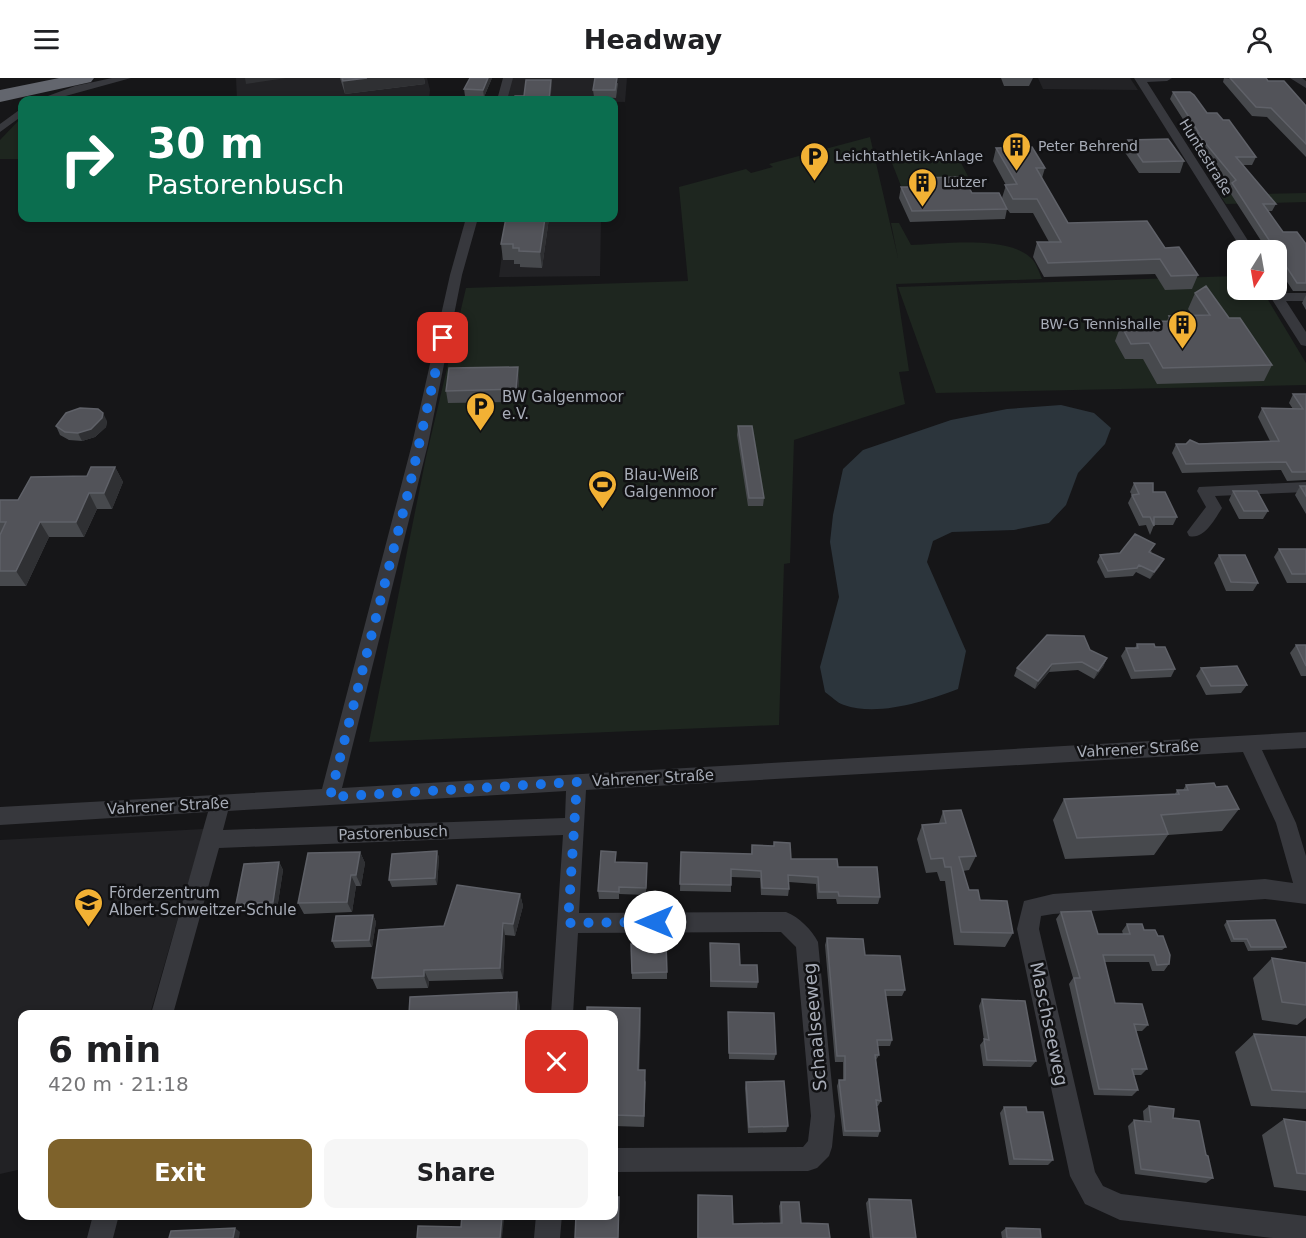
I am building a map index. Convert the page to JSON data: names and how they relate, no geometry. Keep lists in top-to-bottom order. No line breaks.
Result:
{"streets":{"street":["Huntestraße","Vahrener Straße","Pastorenbusch","Maschseeweg","Schaalseeweg"]},"places":{"building":["Peter Behrend","Lutzer","BW-G Tennishalle"],"parking":["Leichtathletik-Anlage","BW Galgenmoor e.V."],"sports":["Blau-Weiß Galgenmoor"],"school or university":["Förderzentrum Albert-Schweitzer-Schule"]},"north":"bottom","page":{"header":"Headway","turn":["30 m","Pastorenbusch"],"heading":["6 min","420 m · 21:18"],"buttons":["Exit","Share"]}}
